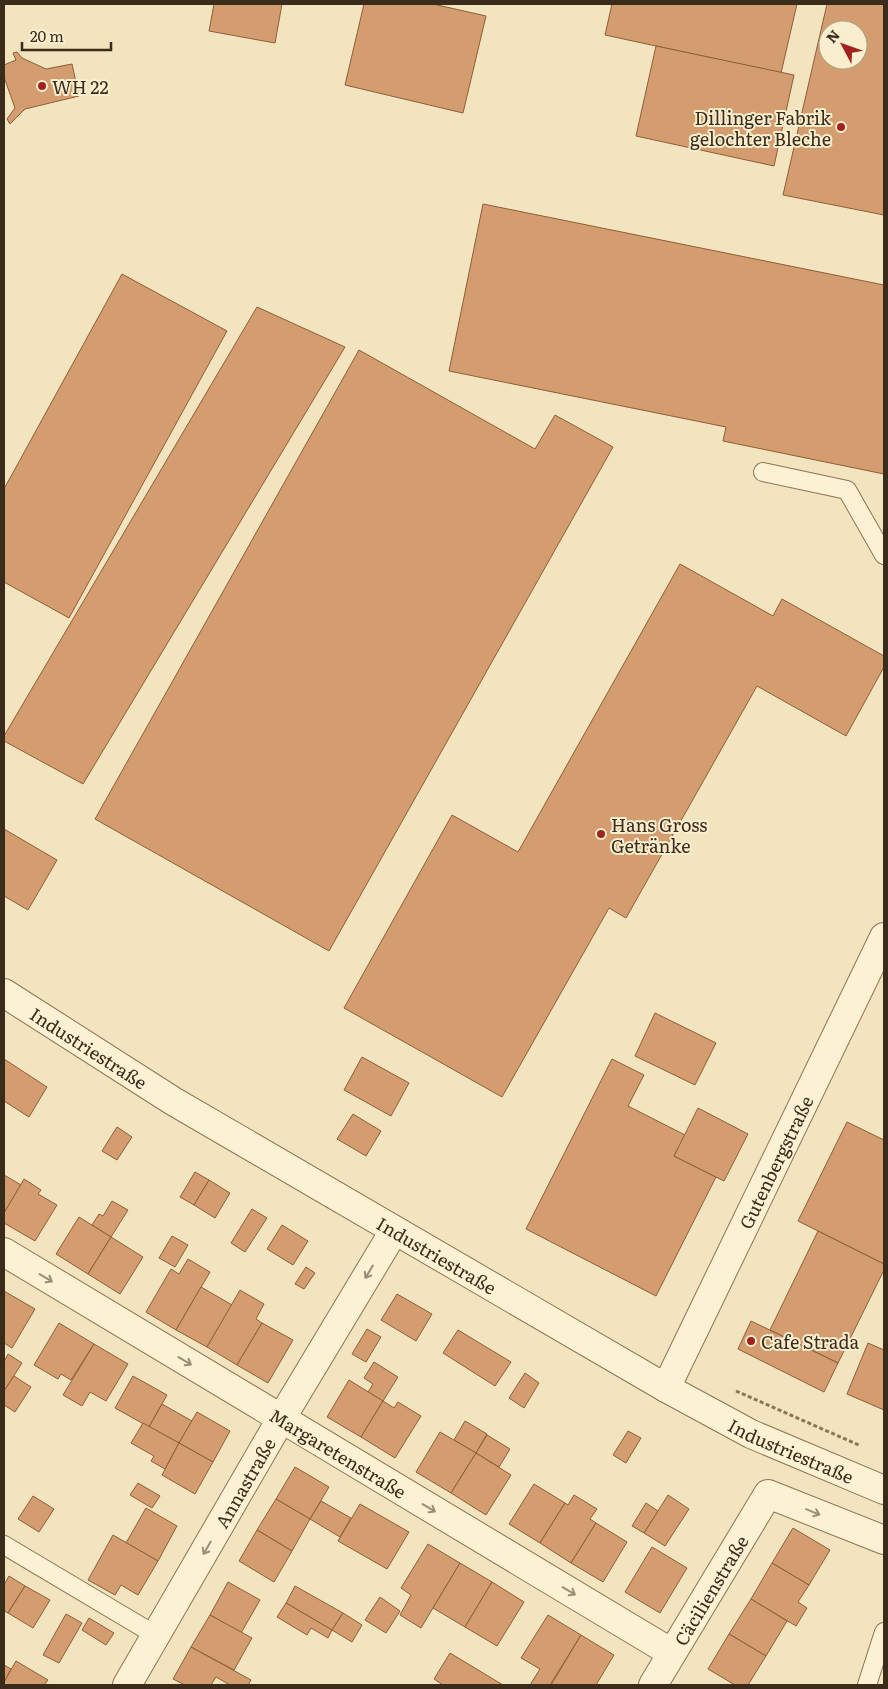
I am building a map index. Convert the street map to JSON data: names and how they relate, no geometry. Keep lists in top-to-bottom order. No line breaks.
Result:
{"streets":{"street":["Industriestraße","Gutenbergstraße","Margaretenstraße","Annastraße","Cäcilienstraße"]},"crossings":[["Industriestraße","Gutenbergstraße"],["Industriestraße","Annastraße"],["Margaretenstraße","Annastraße"],["Margaretenstraße","Cäcilienstraße"]],"one_way":["Margaretenstraße","Annastraße"],"places":["WH 22","Dillinger Fabrik gelochter Bleche","Hans Gross Getränke","Cafe Strada"],"scale_bar":"20 m","north":"top left"}
